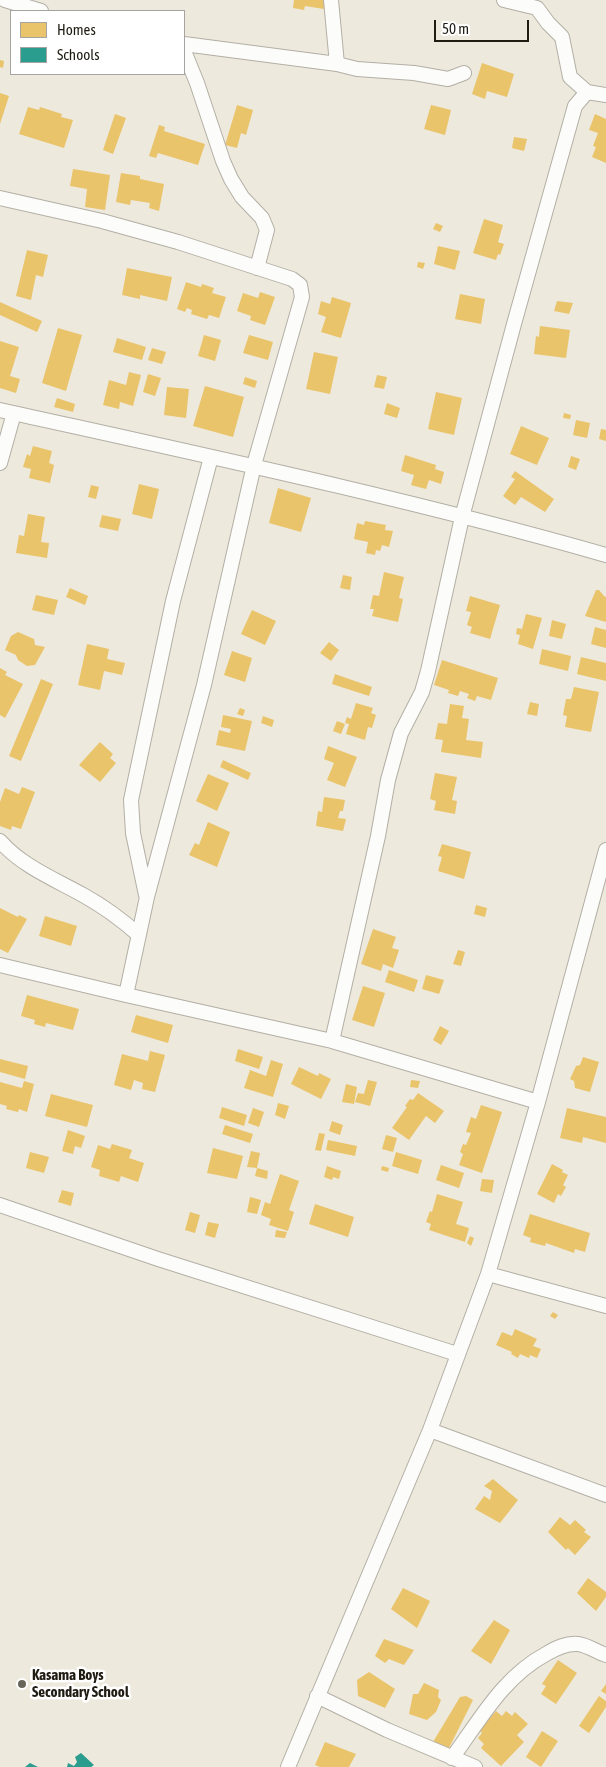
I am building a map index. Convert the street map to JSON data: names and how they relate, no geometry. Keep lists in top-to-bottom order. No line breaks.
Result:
{"places":["Kasama Boys Secondary School"],"legend":["Homes","Schools"],"scale_bar":"50 m"}
